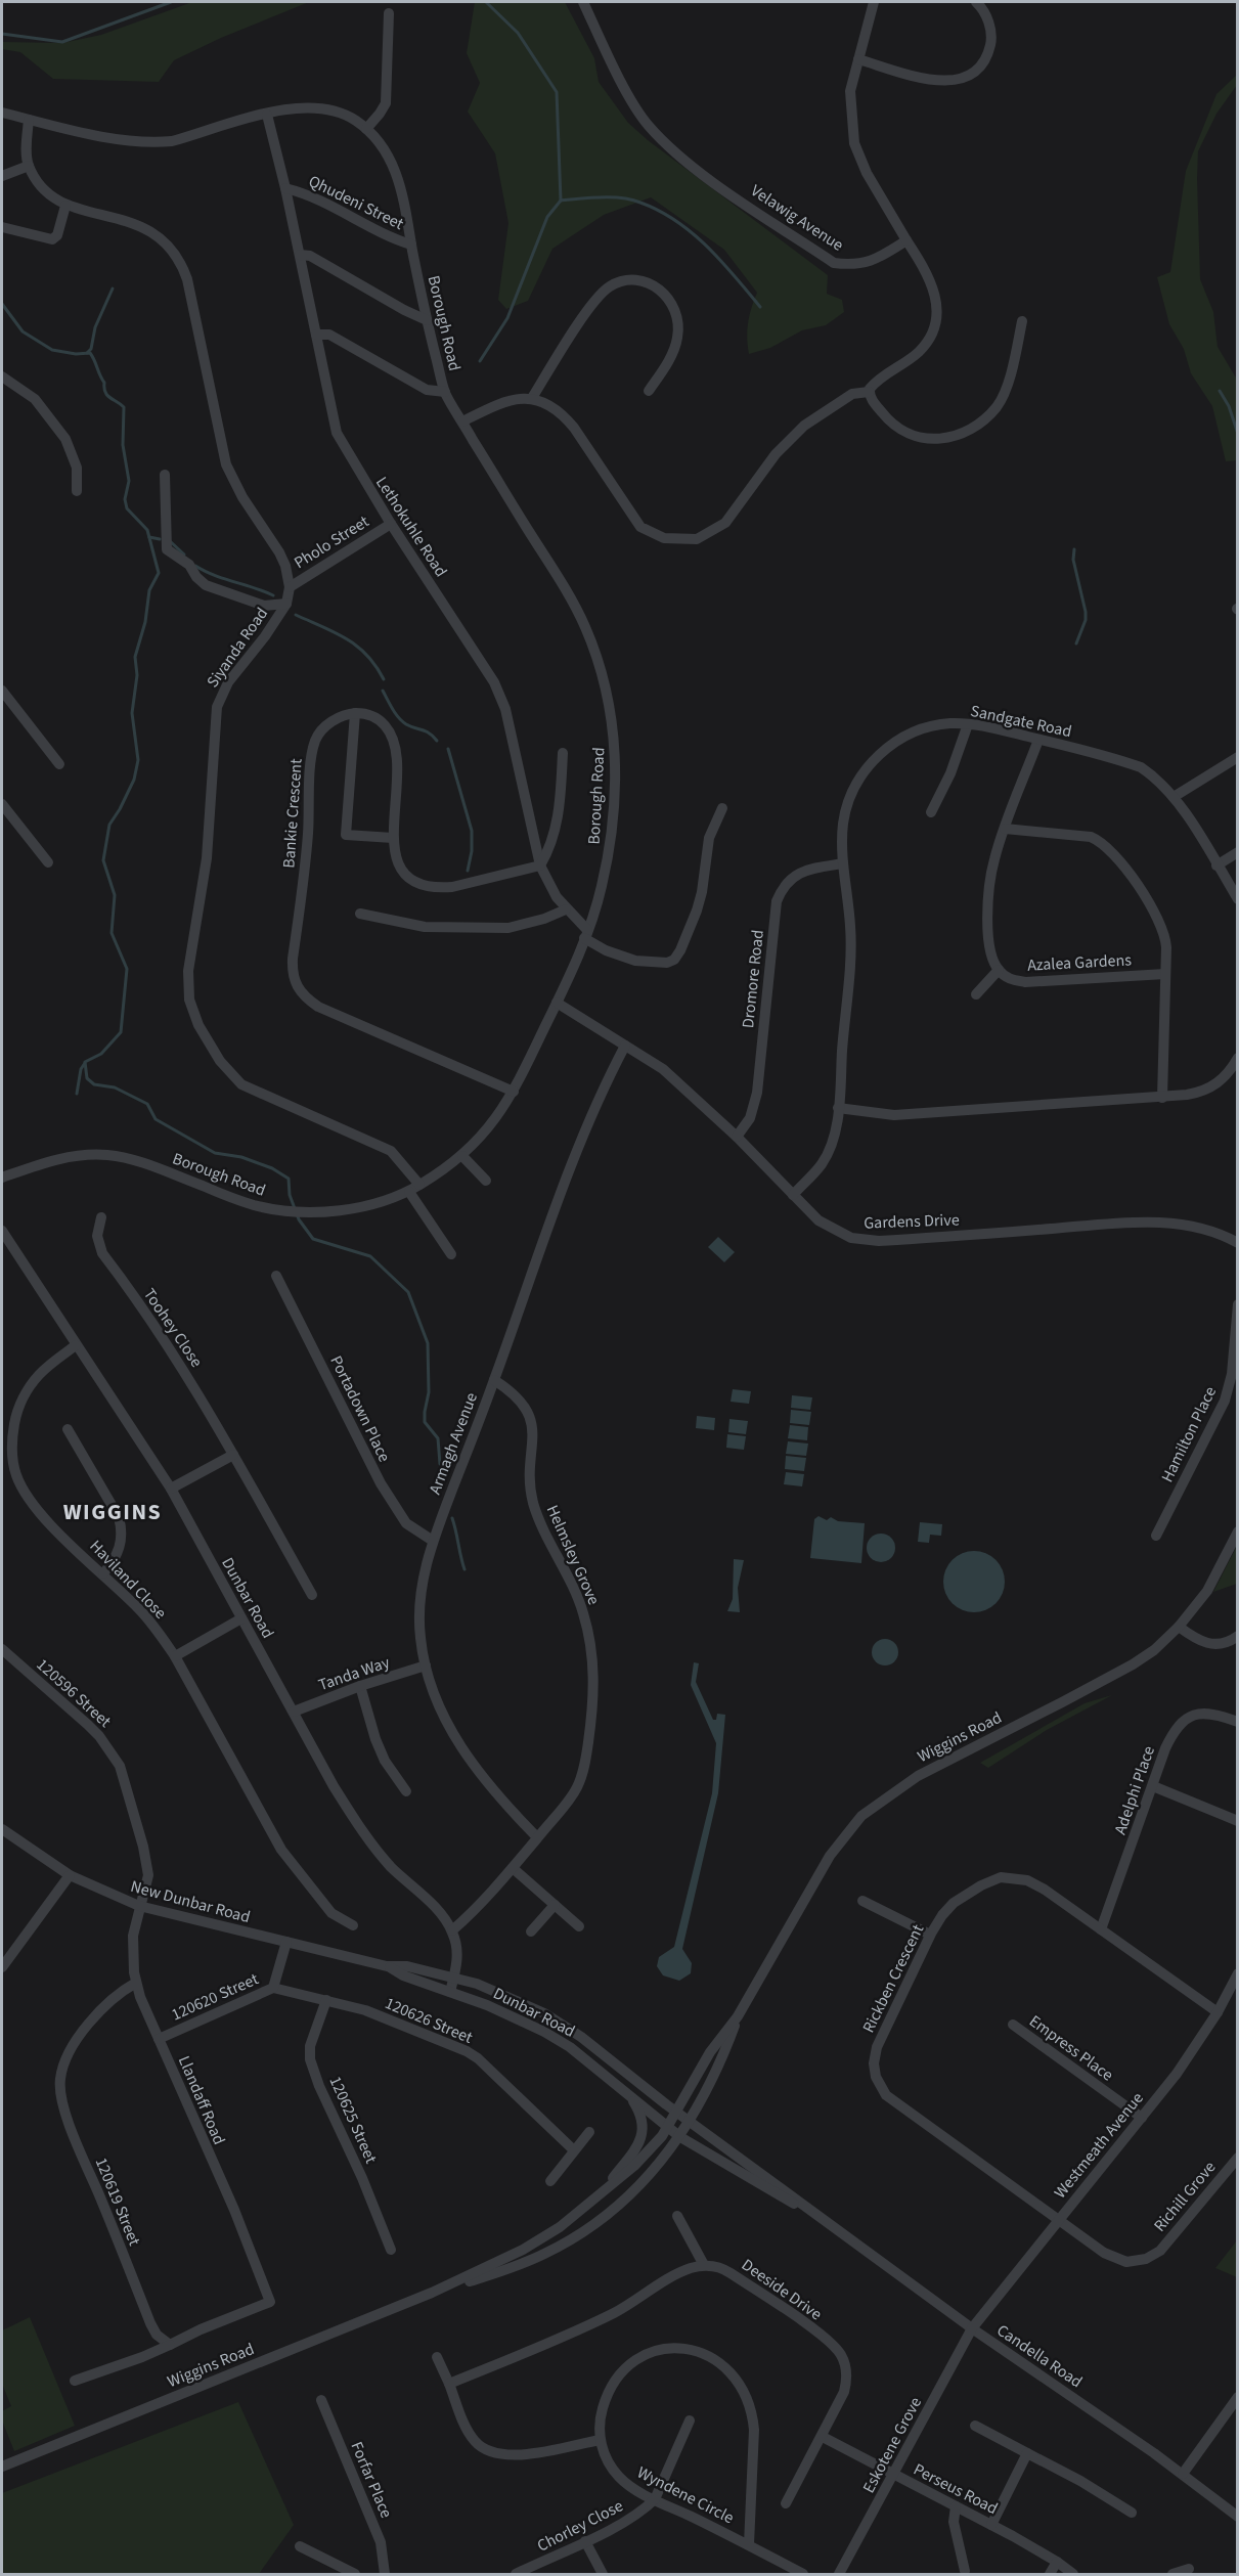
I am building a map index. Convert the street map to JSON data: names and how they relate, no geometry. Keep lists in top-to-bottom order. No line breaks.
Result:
{"streets":{"street":["Qhudeni Street","Velawig Avenue","Borough Road","Lethokuhle Road","Pholo Street","Siyanda Road","Sandgate Road","Bankie Crescent","Azalea Gardens","Dromore Road","Gardens Drive","Toohey Close","Portadown Place","Hamilton Place","Armagh Avenue","Helmsley Grove","Haviland Close","Dunbar Road","Tanda Way","120596 Street","Wiggins Road","Adelphi Place","New Dunbar Road","Rickben Crescent","120620 Street","120626 Street","Empress Place","Llandaff Road","120625 Street","Westmeath Avenue","Richill Grove","120619 Street","Deeside Drive","Candella Road","Eskotene Grove","Forfar Place","Perseus Road","Wyndene Circle","Chorley Close"]},"crossings":[["Qhudeni Street","Borough Road"],["Qhudeni Street","Lethokuhle Road"],["Borough Road","Lethokuhle Road"],["Borough Road","Siyanda Road"],["Borough Road","Bankie Crescent"],["Borough Road","Gardens Drive"],["Lethokuhle Road","Pholo Street"],["Pholo Street","Siyanda Road"],["Sandgate Road","Dromore Road"],["Sandgate Road","Gardens Drive"],["Dromore Road","Gardens Drive"],["Gardens Drive","Armagh Avenue"],["Portadown Place","Armagh Avenue"],["Armagh Avenue","Helmsley Grove"],["Armagh Avenue","Tanda Way"],["Helmsley Grove","Dunbar Road"],["Haviland Close","Dunbar Road"],["Dunbar Road","Tanda Way"],["Dunbar Road","Wiggins Road"],["Dunbar Road","New Dunbar Road"],["Dunbar Road","Candella Road"],["120596 Street","New Dunbar Road"],["120596 Street","Llandaff Road"],["Wiggins Road","Candella Road"],["Adelphi Place","Rickben Crescent"],["New Dunbar Road","120620 Street"],["New Dunbar Road","Llandaff Road"],["Rickben Crescent","Westmeath Avenue"],["Rickben Crescent","Richill Grove"],["120620 Street","120626 Street"],["120620 Street","Llandaff Road"],["120626 Street","120625 Street"],["Empress Place","Westmeath Avenue"],["Llandaff Road","120619 Street"],["Westmeath Avenue","Richill Grove"],["Westmeath Avenue","Candella Road"],["Westmeath Avenue","Eskotene Grove"],["Deeside Drive","Perseus Road"],["Candella Road","Eskotene Grove"],["Eskotene Grove","Perseus Road"],["Wyndene Circle","Chorley Close"]],"districts":["WIGGINS"]}
